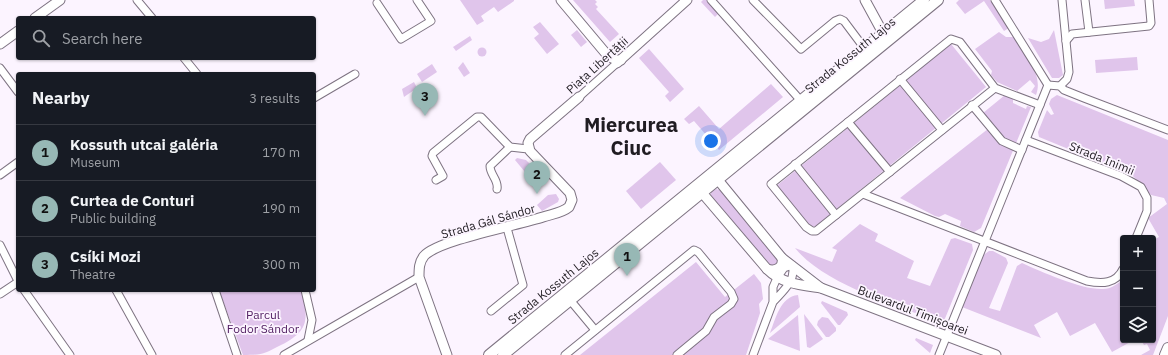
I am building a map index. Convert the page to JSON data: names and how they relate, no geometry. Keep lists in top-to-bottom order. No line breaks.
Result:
{"streets":{"main road":["Strada Kossuth Lajos"],"street":["Piața Libertății","Strada Inimii","Strada Gál Sándor","Bulevardul Timișoarei"]},"crossings":[["Strada Kossuth Lajos","Bulevardul Timișoarei"],["Piața Libertății","Strada Gál Sándor"]],"districts":["Miercurea Ciuc"],"parks":["Parcul Fodor Sándor"],"page":{"search":"Search here","heading":["Nearby","3 results"],"pins":["3","2","1"],"list":[{"mark":"1","name":"Kossuth utcai galéria","note":"Museum","value":"170 m"},{"mark":"2","name":"Curtea de Conturi","note":"Public building","value":"190 m"},{"mark":"3","name":"Csíki Mozi","note":"Theatre","value":"300 m"}],"map_buttons":["+","−"]}}
